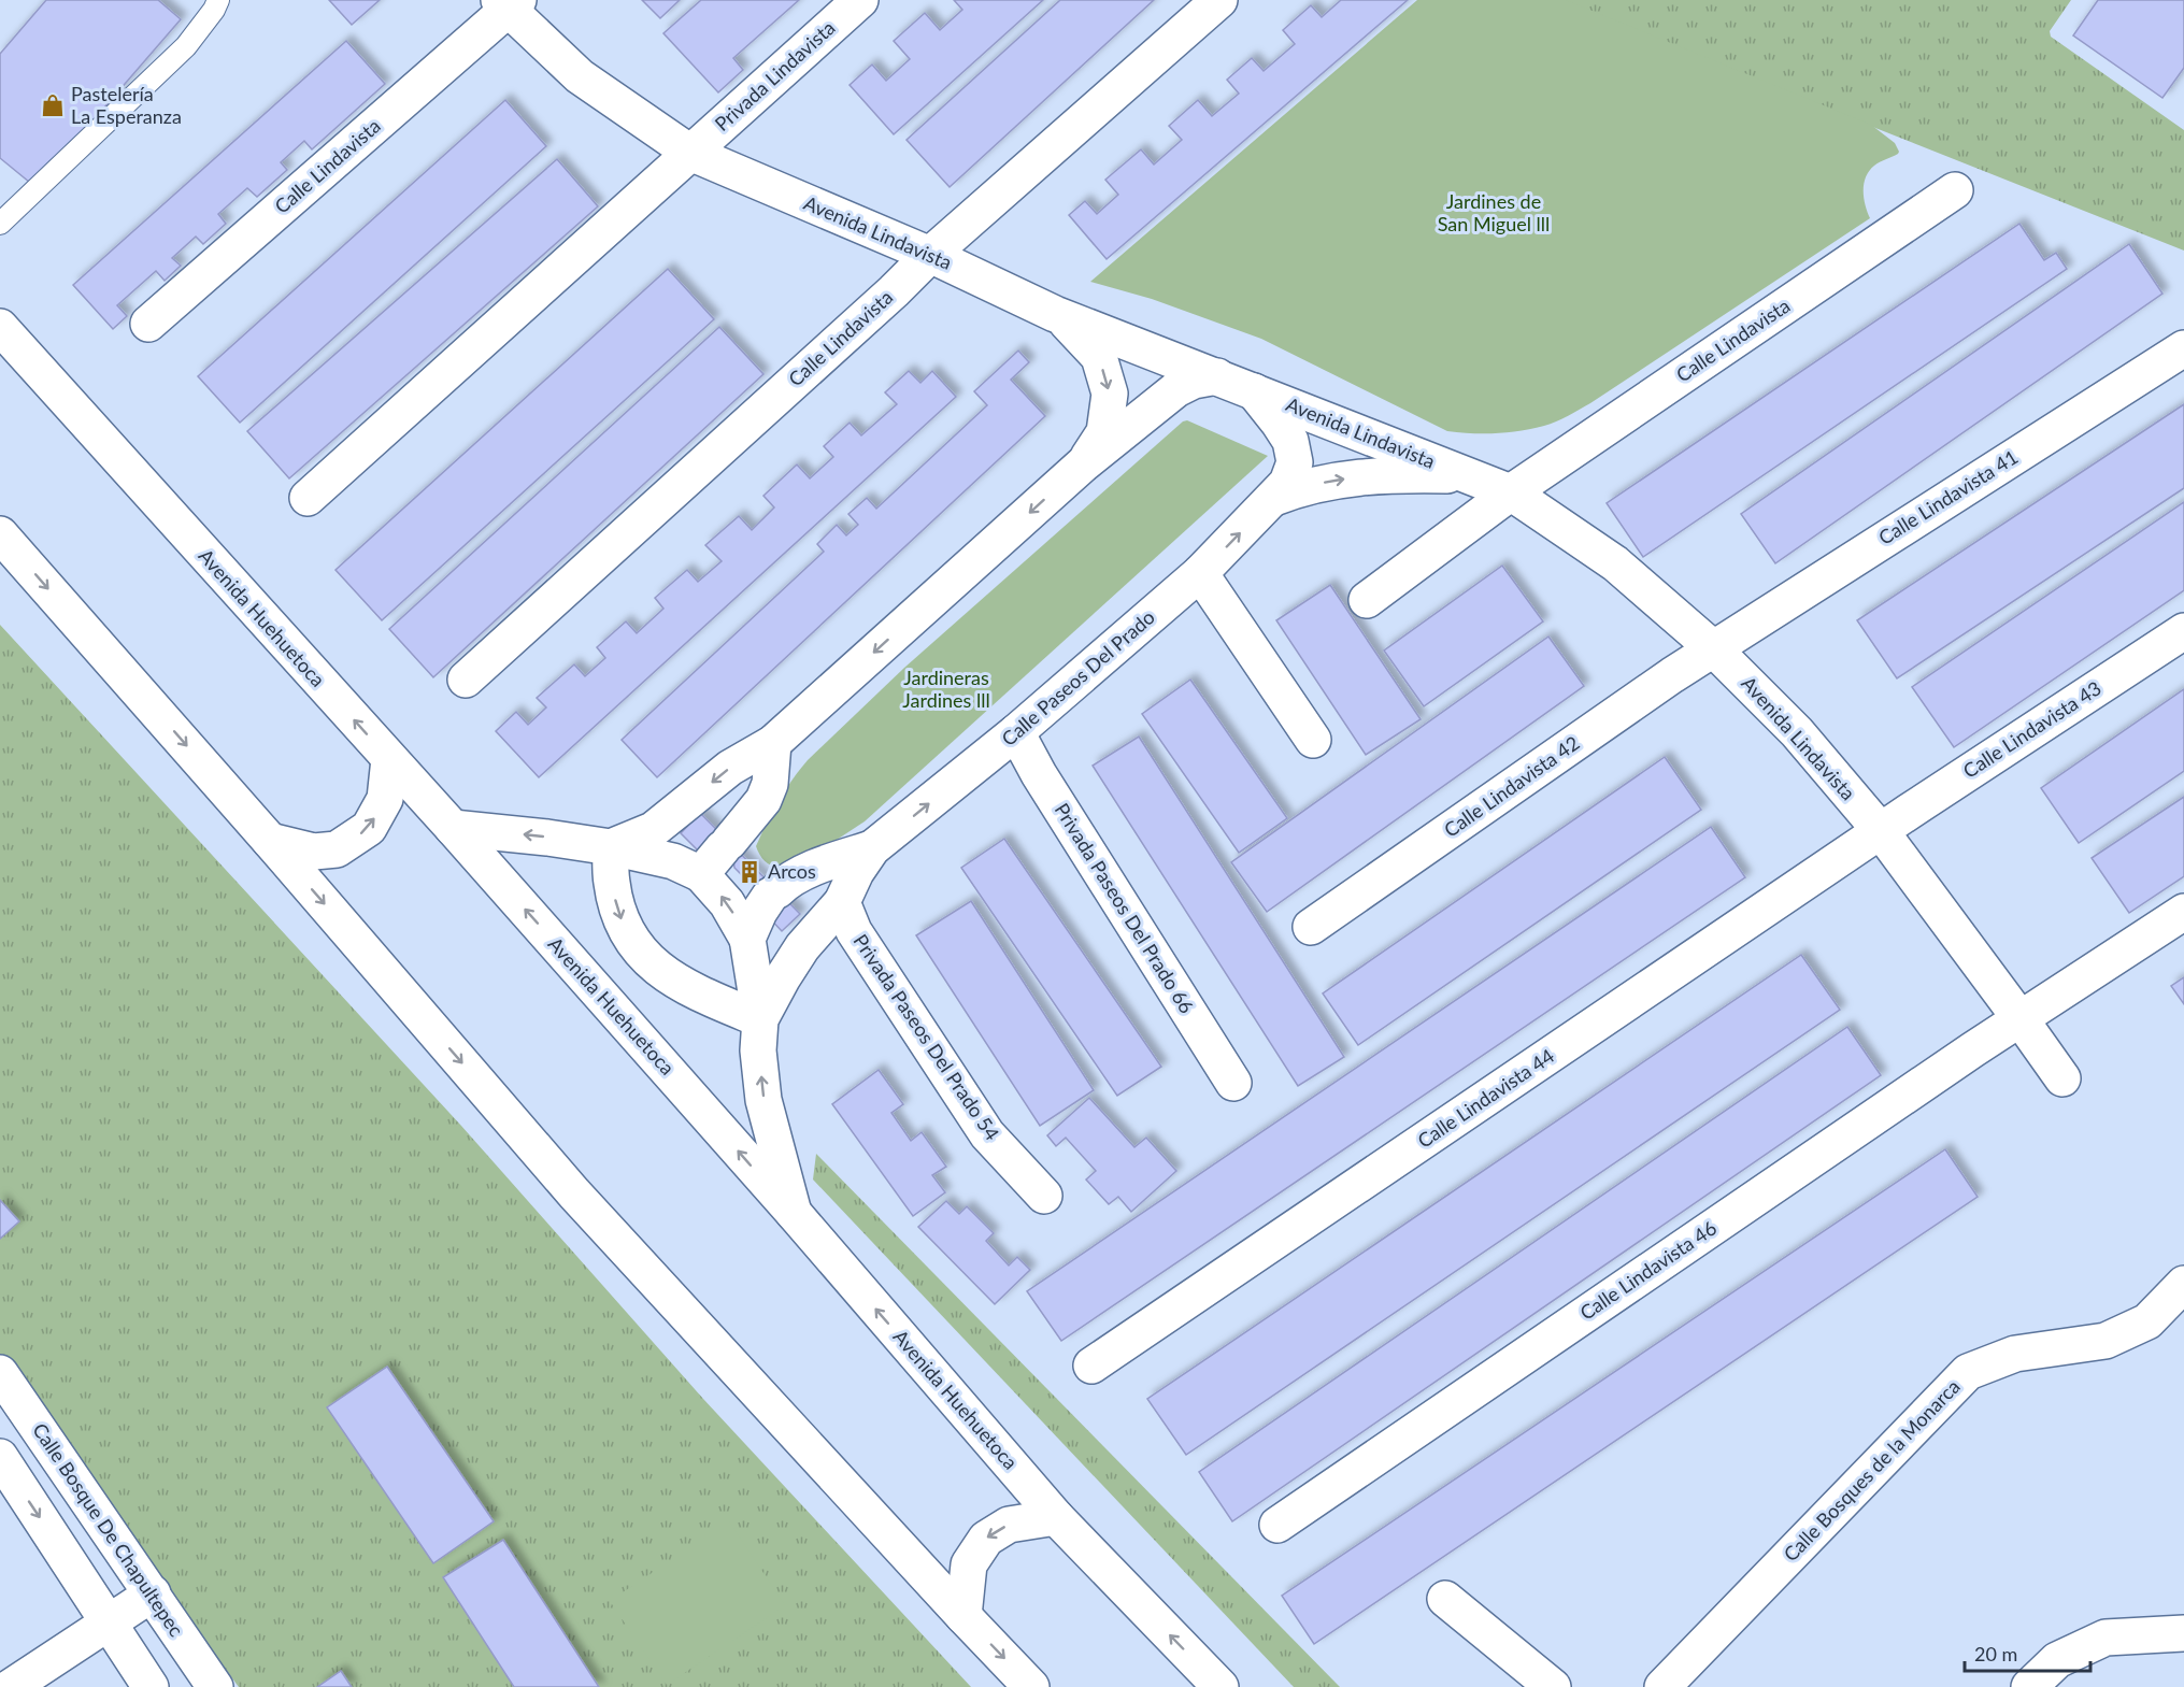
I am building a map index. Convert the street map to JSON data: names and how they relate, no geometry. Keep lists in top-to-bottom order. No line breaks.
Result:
{"streets":{"street":["Privada Lindavista","Calle Lindavista","Avenida Lindavista","Calle Lindavista 41","Avenida Huehuetoca","Calle Paseos Del Prado","Calle Lindavista 43","Calle Lindavista 42","Privada Paseos Del Prado 66","Privada Paseos Del Prado 54","Calle Lindavista 44","Calle Lindavista 46","Calle Bosques de la Monarca","Calle Bosque De Chapultepec"]},"crossings":[["Privada Lindavista","Avenida Lindavista"],["Calle Lindavista","Avenida Lindavista"],["Avenida Lindavista","Calle Lindavista 41"],["Avenida Lindavista","Calle Paseos Del Prado"],["Avenida Lindavista","Calle Lindavista 43"],["Avenida Lindavista","Calle Lindavista 42"],["Avenida Lindavista","Calle Lindavista 44"],["Avenida Lindavista","Calle Lindavista 46"],["Calle Lindavista 41","Calle Lindavista 42"],["Avenida Huehuetoca","Calle Paseos Del Prado"],["Calle Paseos Del Prado","Privada Paseos Del Prado 66"],["Calle Paseos Del Prado","Privada Paseos Del Prado 54"],["Calle Lindavista 43","Calle Lindavista 44"]],"parks":["Jardines de San Miguel lll","Jardineras Jardines lll"],"places":{"shop":["Pastelería La Esperanza"],"building":["Arcos"]},"scale_bar":"20 m"}
